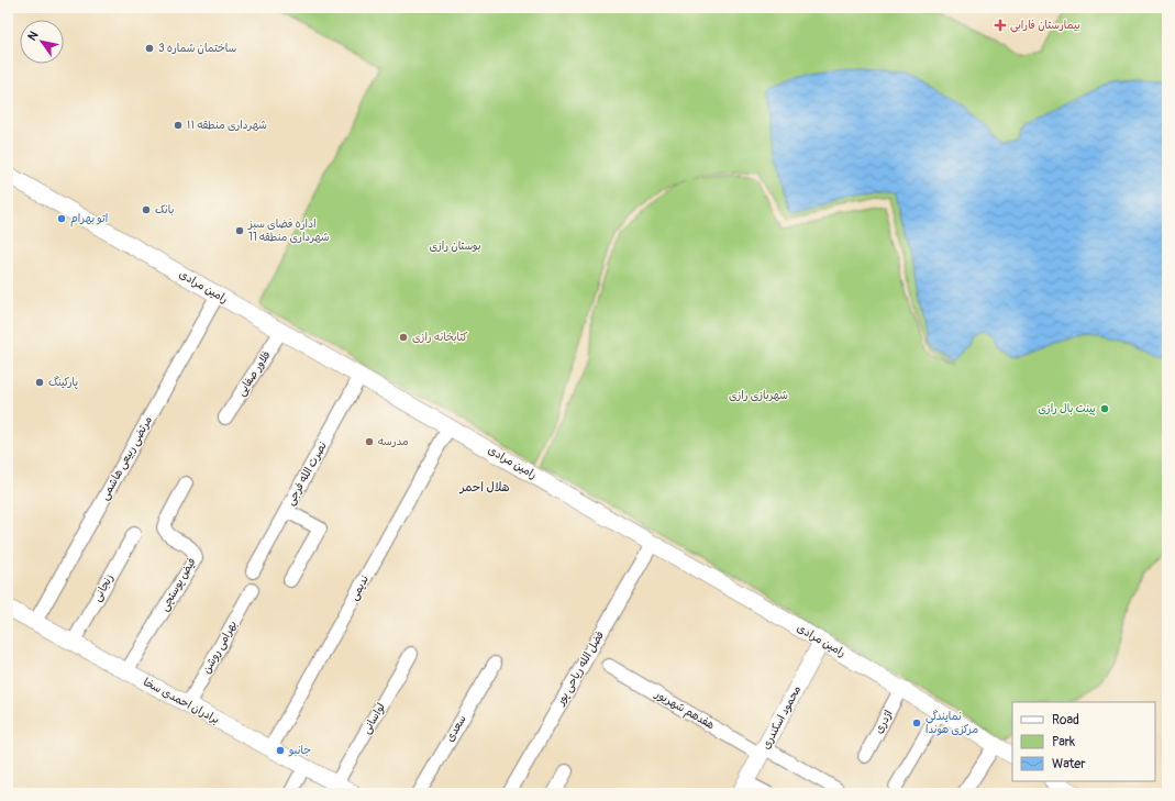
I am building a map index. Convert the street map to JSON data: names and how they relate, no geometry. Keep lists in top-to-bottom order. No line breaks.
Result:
{"streets":{"street":["رامین مرادی","فلاور صفایی","مرتضی ربیعی هاشمی","نصرت الله فرجی","فیض پوستچی","زنجانی","ندیمی","بهرامی روشن","فضل الله ریاحی پور","برادران احمدی سخا","هفدهم شهریور","محمود اسکندری","لواسانی","اژدری","سعدی"]},"crossings":[["رامین مرادی","فلاور صفایی"],["رامین مرادی","مرتضی ربیعی هاشمی"],["رامین مرادی","نصرت الله فرجی"],["رامین مرادی","ندیمی"],["رامین مرادی","فضل الله ریاحی پور"],["رامین مرادی","محمود اسکندری"],["رامین مرادی","اژدری"],["مرتضی ربیعی هاشمی","برادران احمدی سخا"],["فیض پوستچی","برادران احمدی سخا"],["زنجانی","برادران احمدی سخا"],["ندیمی","برادران احمدی سخا"],["بهرامی روشن","برادران احمدی سخا"],["برادران احمدی سخا","لواسانی"],["هفدهم شهریور","محمود اسکندری"]],"districts":["هلال احمر"],"parks":["بوستان رازی","شهربازی رازی"],"places":{"health":["بیمارستان فارابی"],"other":["ساختمان شماره 3","شهرداری منطقه ۱۱","بانک","اتو بهرام","اداره فضای سبز شهرداری منطقه 11","کتابخانه رازی","پارکینگ","پینت بال رازی","مدرسه","نمایندگی مرکزی هوندا","جانبو"]},"legend":["Road","Park","Water"],"north":"top left"}
